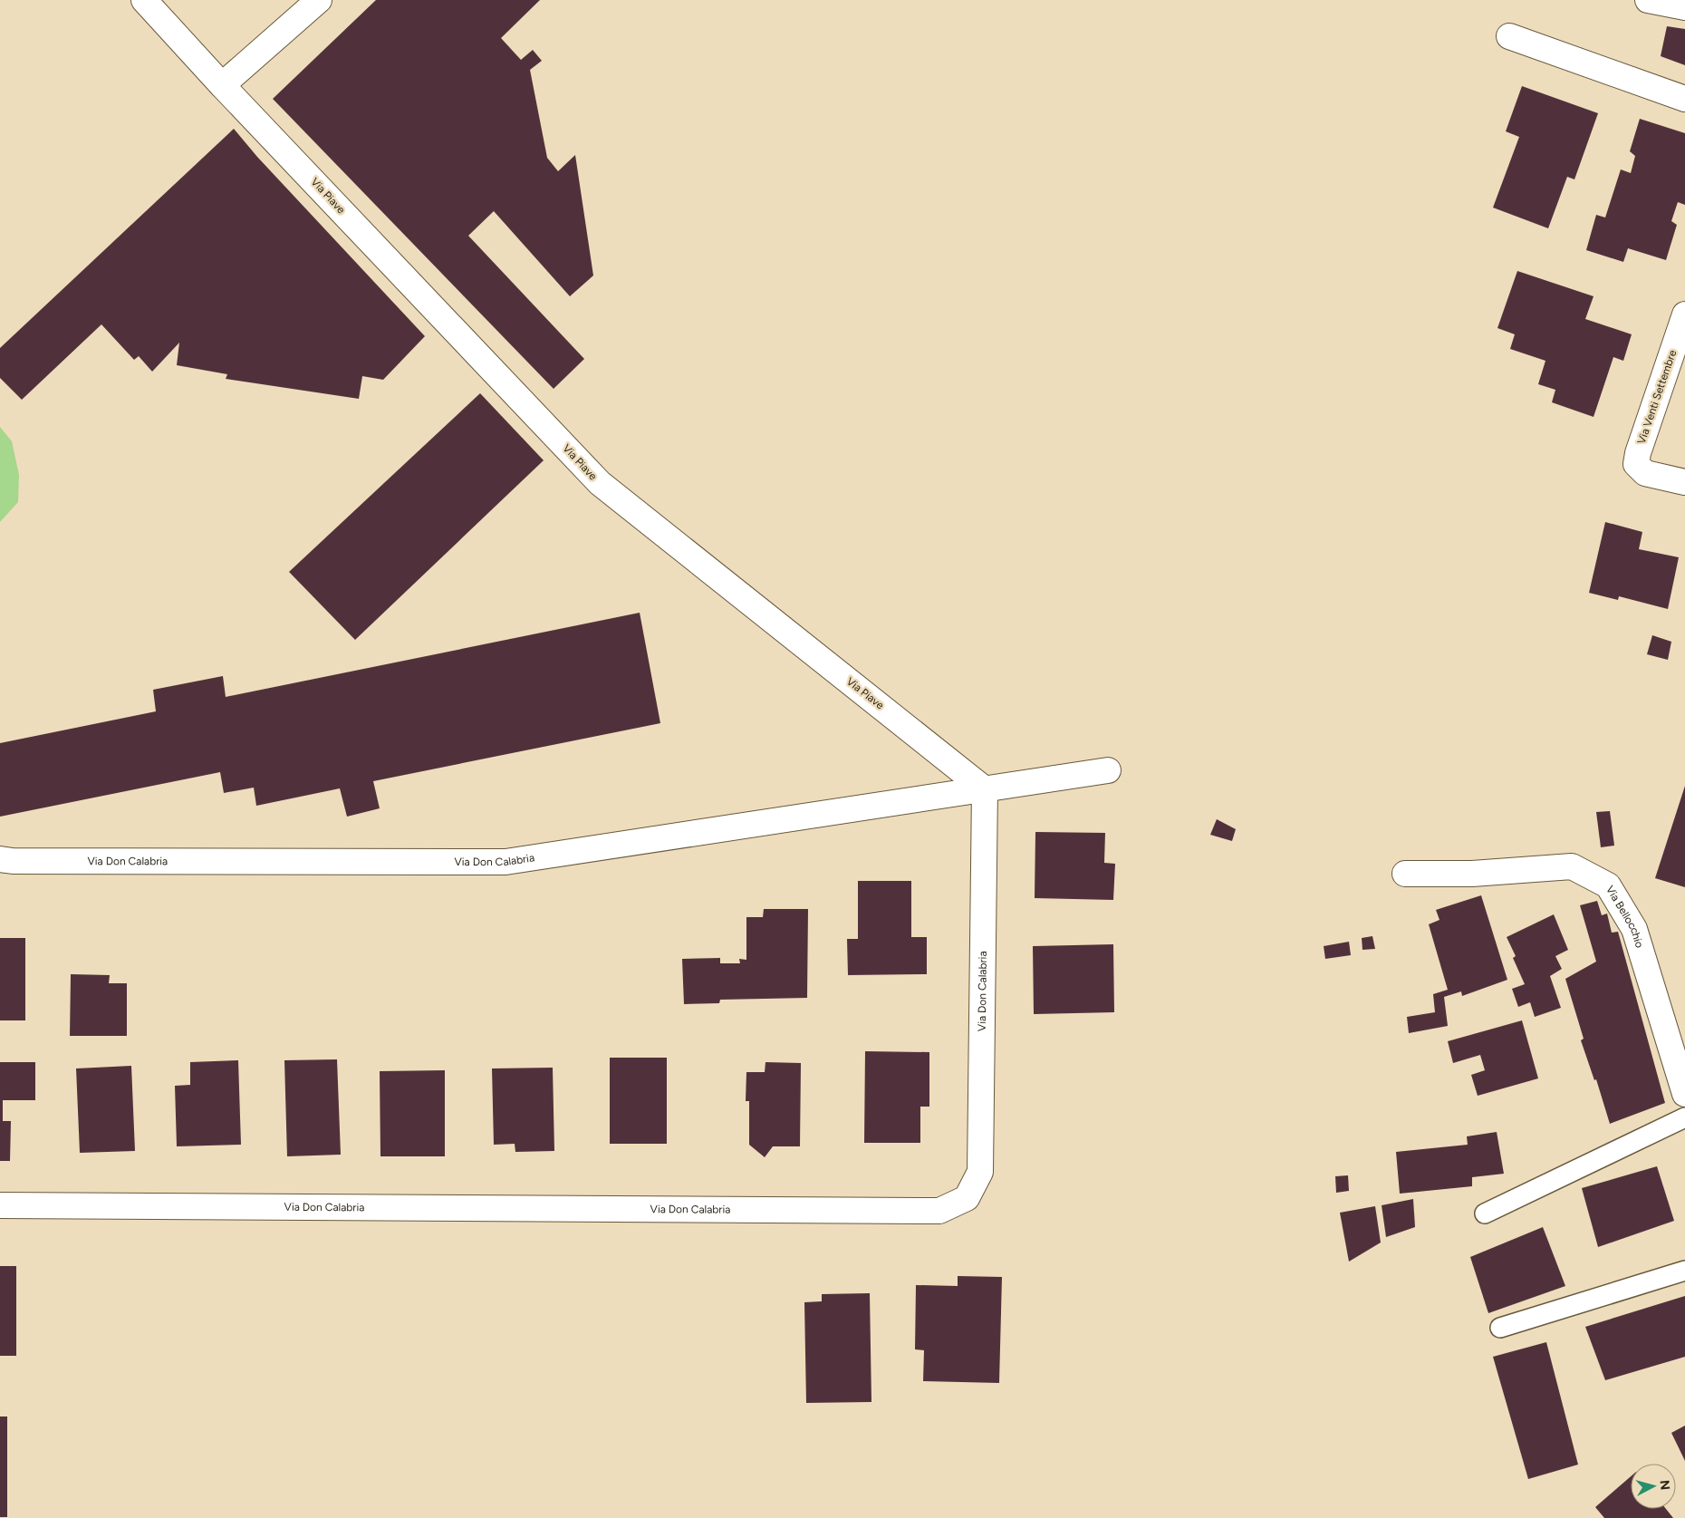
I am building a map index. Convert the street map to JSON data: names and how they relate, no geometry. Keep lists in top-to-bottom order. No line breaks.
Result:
{"streets":{"street":["Via Piave","Via Venti Settembre","Via Don Calabria","Via Bellocchio"]},"crossings":[["Via Piave","Via Don Calabria"]],"north":"right"}
